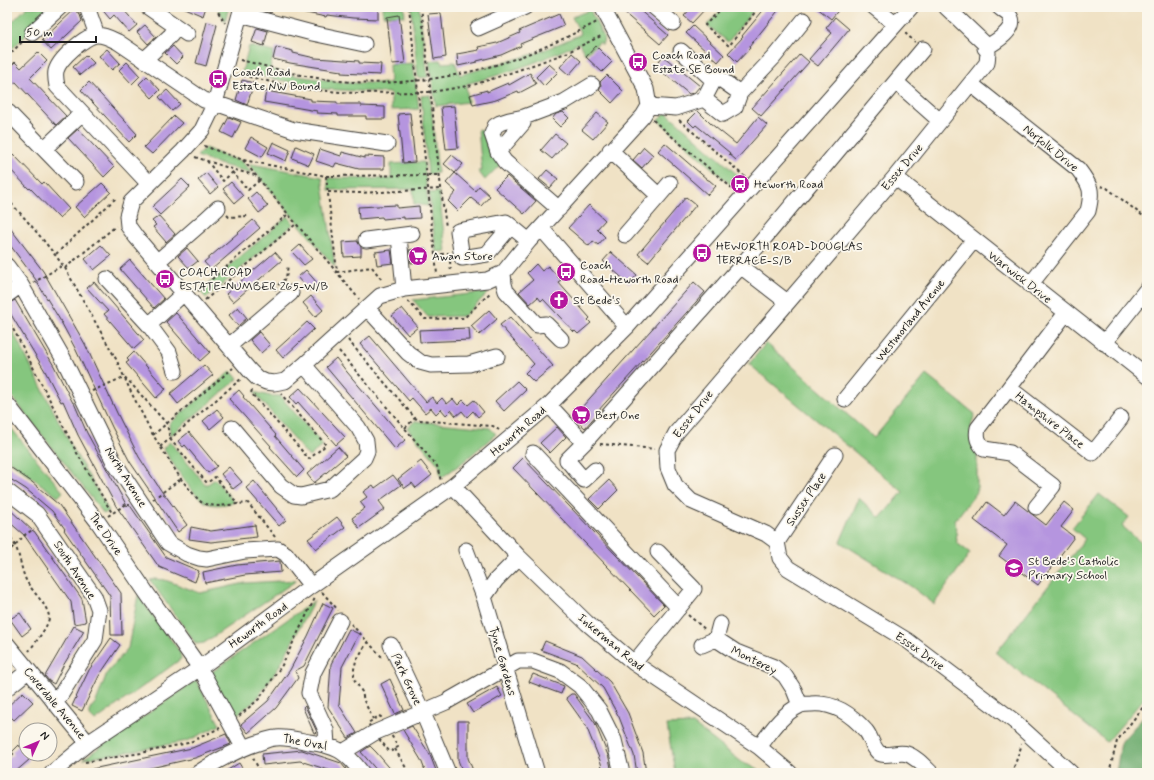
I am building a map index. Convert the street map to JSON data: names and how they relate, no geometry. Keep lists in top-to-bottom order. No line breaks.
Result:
{"streets":{"street":["Norfolk Drive","Essex Drive","Warwick Drive","Westmorland Avenue","Hampshire Place","Heworth Road","North Avenue","Sussex Place","The Drive","South Avenue","Inkerman Road","Monterey","Tyne Gardens","Park Grove","Coverdale Avenue","The Oval"]},"crossings":[["Norfolk Drive","Essex Drive"],["Norfolk Drive","Warwick Drive"],["Essex Drive","Warwick Drive"],["Essex Drive","Sussex Place"],["Warwick Drive","Westmorland Avenue"],["Warwick Drive","Hampshire Place"],["Heworth Road","The Drive"],["Heworth Road","Inkerman Road"],["Heworth Road","Coverdale Avenue"],["The Drive","The Oval"],["South Avenue","Coverdale Avenue"]],"places":{"bus stop":["Coach Road Estate SE Bound","Coach Road Estate NW Bound","Heworth Road","HEWORTH ROAD-DOUGLAS TERRACE-S/B","Coach Road-Heworth Road","COACH ROAD ESTATE-NUMBER 265-W/B"],"supermarket":["Awan Store","Best One"],"church":["St Bede's"],"school or university":["St Bede's Catholic Primary School"]},"scale_bar":"50 m","north":"top right"}
